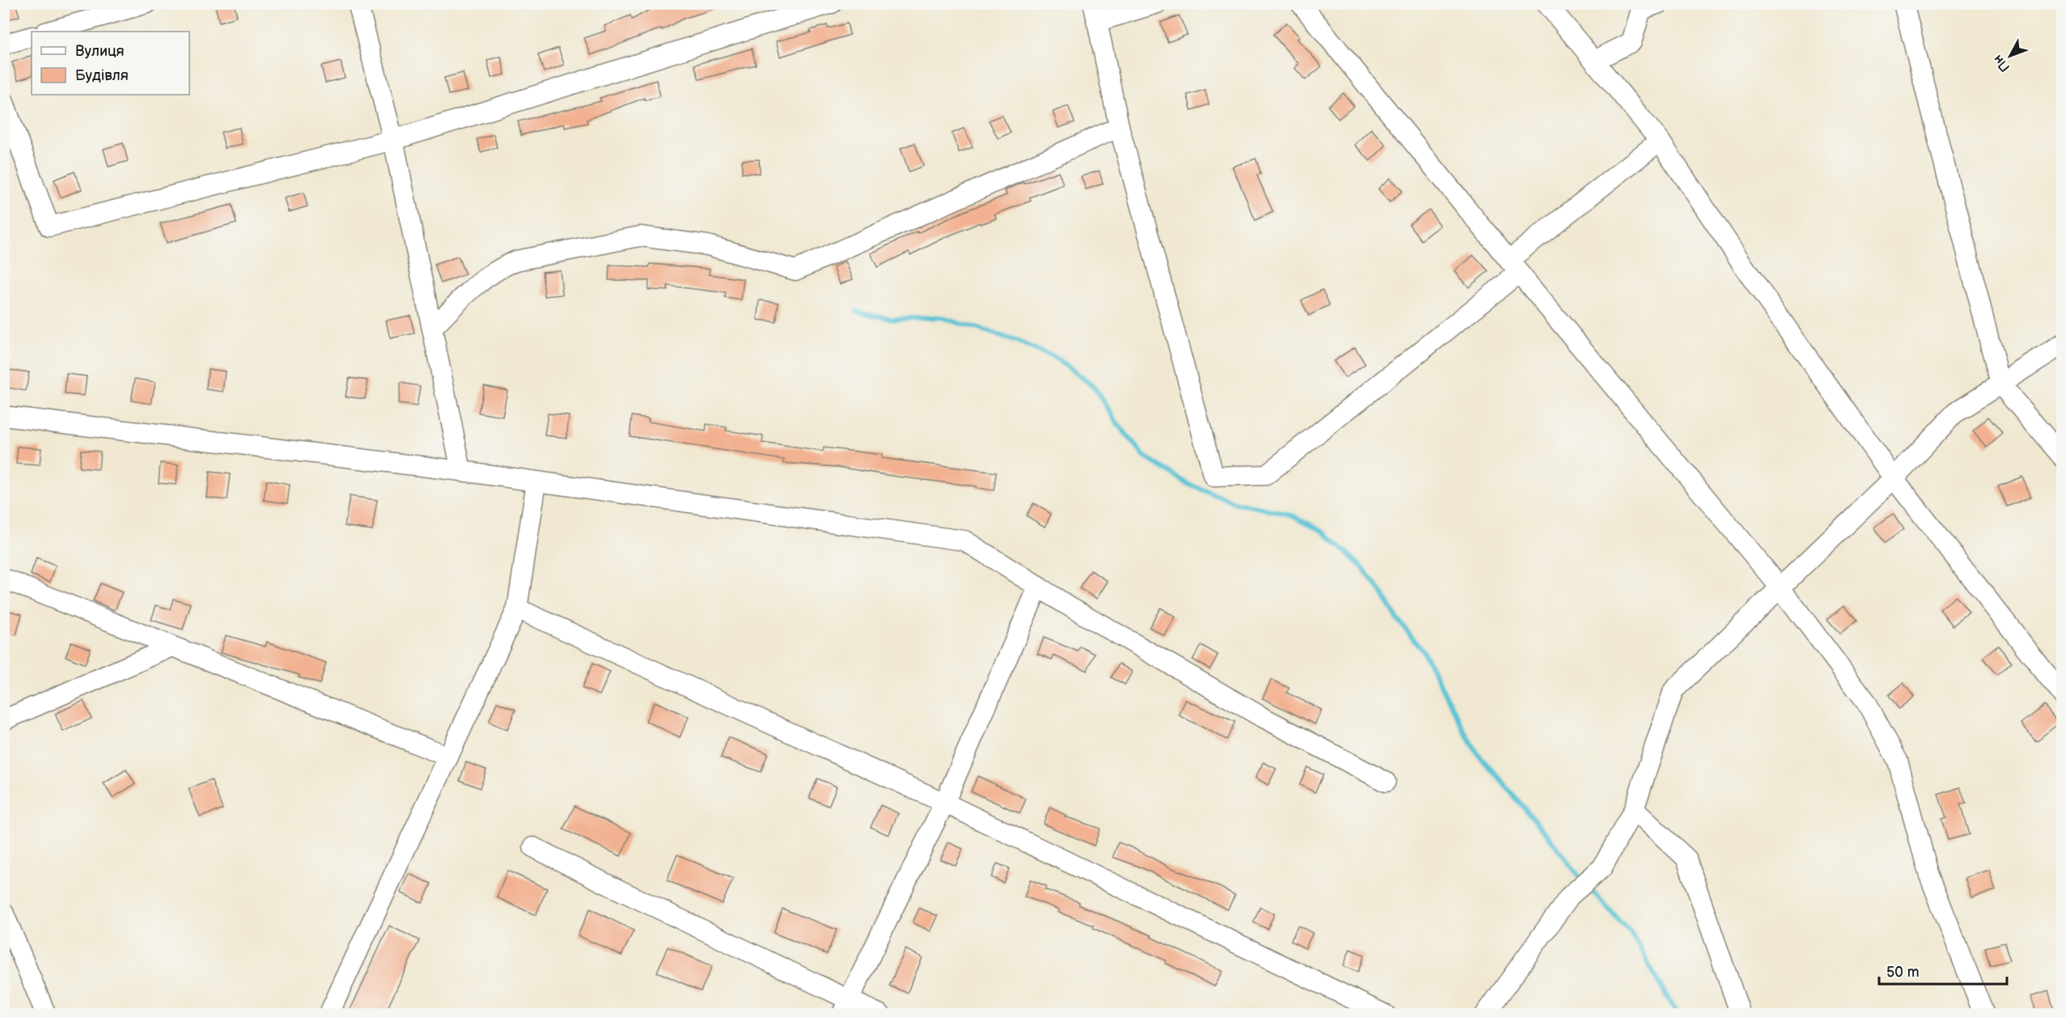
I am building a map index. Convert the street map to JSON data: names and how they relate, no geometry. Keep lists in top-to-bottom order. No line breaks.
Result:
{"legend":["Вулиця","Будівля"],"scale_bar":"50 m","north":"bottom left"}
